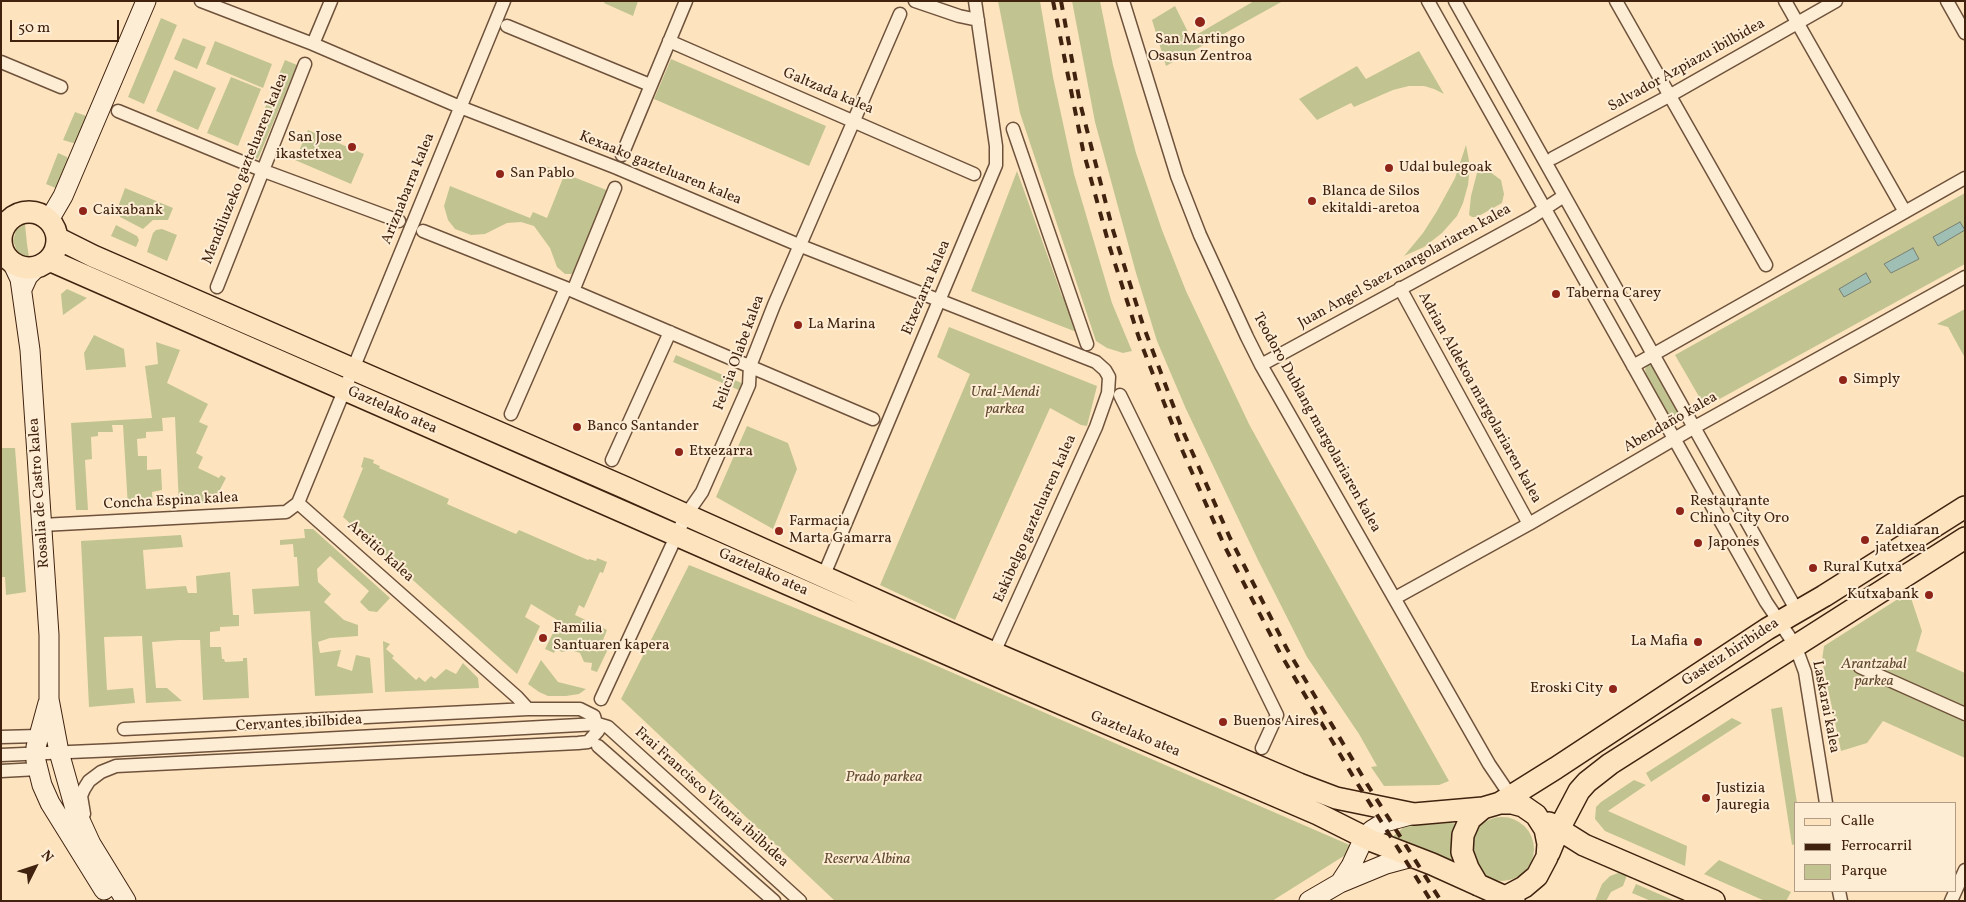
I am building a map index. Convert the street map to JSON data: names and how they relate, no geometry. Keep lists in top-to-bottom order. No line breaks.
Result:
{"streets":{"main road":["Gaztelako atea","Gasteiz hiribidea"],"street":["Salvador Azpiazu ibilbidea","Galtzada kalea","Mendiluzeko gazteluaren kalea","Kexaako gazteluaren kalea","Ariznabarra kalea","Juan Angel Saez margolariaren kalea","Etxezarra kalea","Felicia Olabe kalea","Adrian Aldekoa margolariaren kalea","Teodoro Dublang margolariaren kalea","Abendaño kalea","Rosalia de Castro kalea","Concha Espina kalea","Eskibelgo gazteluaren kalea","Areitio kalea","Laskarai kalea","Cervantes ibilbidea","Frai Francisco Vitoria ibilbidea"]},"crossings":[["Galtzada kalea","Felicia Olabe kalea"],["Kexaako gazteluaren kalea","Ariznabarra kalea"],["Kexaako gazteluaren kalea","Etxezarra kalea"],["Kexaako gazteluaren kalea","Felicia Olabe kalea"],["Kexaako gazteluaren kalea","Eskibelgo gazteluaren kalea"],["Ariznabarra kalea","Gaztelako atea"],["Juan Angel Saez margolariaren kalea","Adrian Aldekoa margolariaren kalea"],["Juan Angel Saez margolariaren kalea","Teodoro Dublang margolariaren kalea"],["Juan Angel Saez margolariaren kalea","Laskarai kalea"],["Etxezarra kalea","Gaztelako atea"],["Felicia Olabe kalea","Gaztelako atea"],["Adrian Aldekoa margolariaren kalea","Abendaño kalea"],["Gaztelako atea","Teodoro Dublang margolariaren kalea"],["Gaztelako atea","Rosalia de Castro kalea"],["Gaztelako atea","Eskibelgo gazteluaren kalea"],["Gaztelako atea","Gasteiz hiribidea"],["Teodoro Dublang margolariaren kalea","Abendaño kalea"],["Teodoro Dublang margolariaren kalea","Gasteiz hiribidea"],["Abendaño kalea","Laskarai kalea"],["Rosalia de Castro kalea","Concha Espina kalea"],["Rosalia de Castro kalea","Cervantes ibilbidea"],["Concha Espina kalea","Areitio kalea"],["Areitio kalea","Cervantes ibilbidea"],["Gasteiz hiribidea","Laskarai kalea"],["Cervantes ibilbidea","Frai Francisco Vitoria ibilbidea"]],"parks":["Ural-Mendi parkea","Arantzabal parkea","Prado parkea","Reserva Albina"],"places":["San Martingo Osasun Zentroa","San Jose ikastetxea","Udal bulegoak","San Pablo","Blanca de Silos ekitaldi-aretoa","Caixabank","Taberna Carey","La Marina","Simply","Banco Santander","Etxezarra","Restaurante Chino City Oro","Farmacia Marta Gamarra","Zaldiaran jatetxea","Japonés","Rural Kutxa","Kutxabank","Familia Santuaren kapera","La Mafia","Eroski City","Buenos Aires","Justizia Jauregia"],"legend":["Calle","Ferrocarril","Parque"],"scale_bar":"50 m","north":"top right"}
